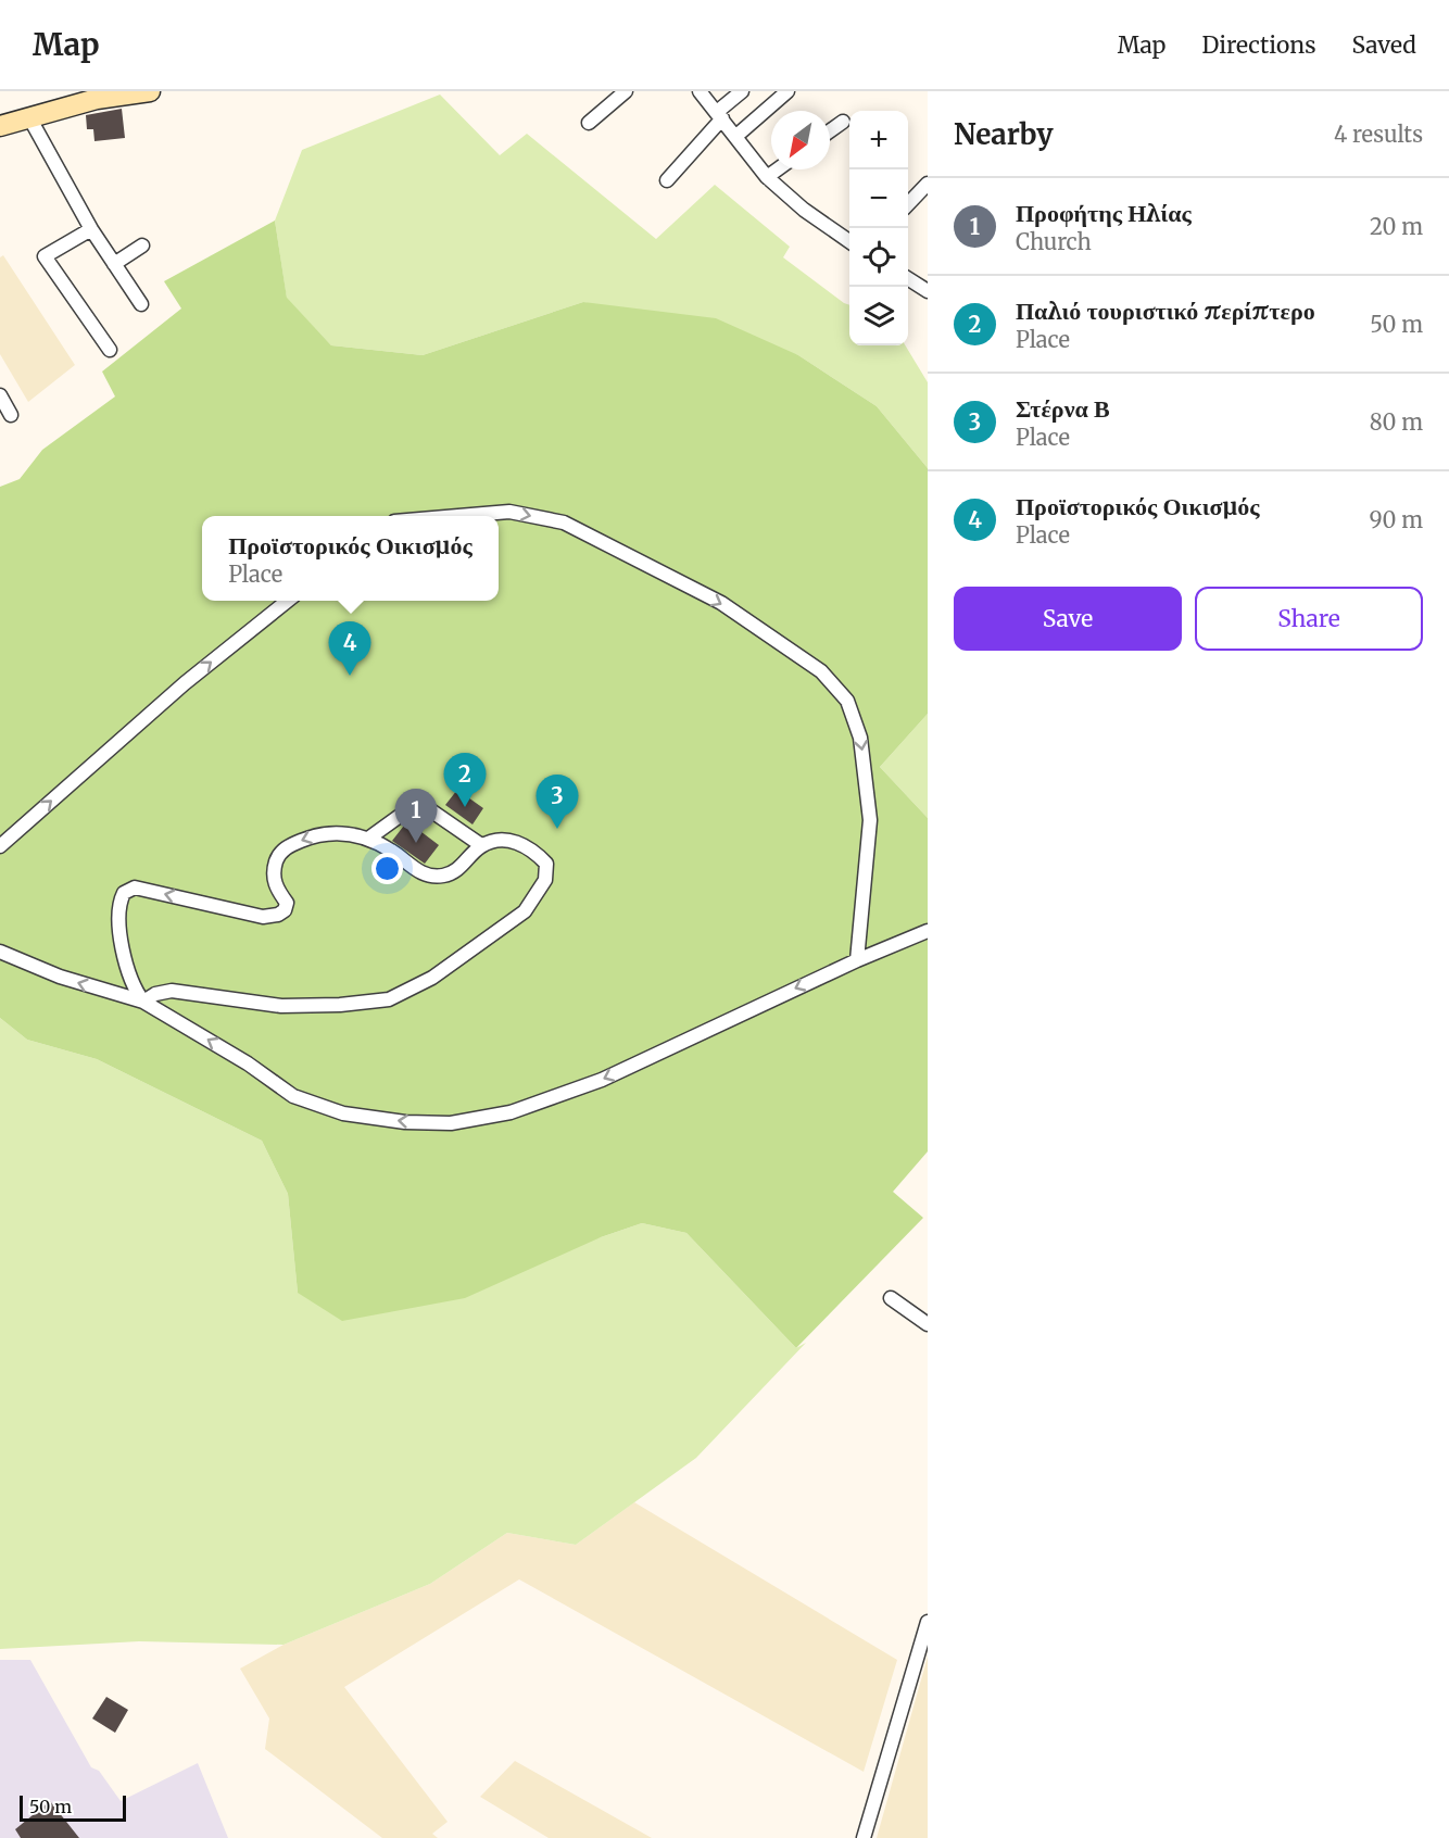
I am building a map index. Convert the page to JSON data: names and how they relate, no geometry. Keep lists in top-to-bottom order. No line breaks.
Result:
{"scale_bar":"50 m","north":"bottom left","page":{"header":"Map","nav":["Map","Directions","Saved"],"heading":["Nearby","4 results"],"map_buttons":["+","−"],"list":[{"mark":"1","name":"Προφήτης Ηλίας","note":"Church","value":"20 m"},{"mark":"2","name":"Παλιό τουριστικό περίπτερο","note":"Place","value":"50 m"},{"mark":"3","name":"Στέρνα Β","note":"Place","value":"80 m"},{"mark":"4","name":"Προϊστορικός Οικισμός","note":"Place","value":"90 m"}],"popup":["Προϊστορικός Οικισμός","Place"],"buttons":["Save","Share"],"pins":["4","2","3","1"],"scale":"50 m"}}
